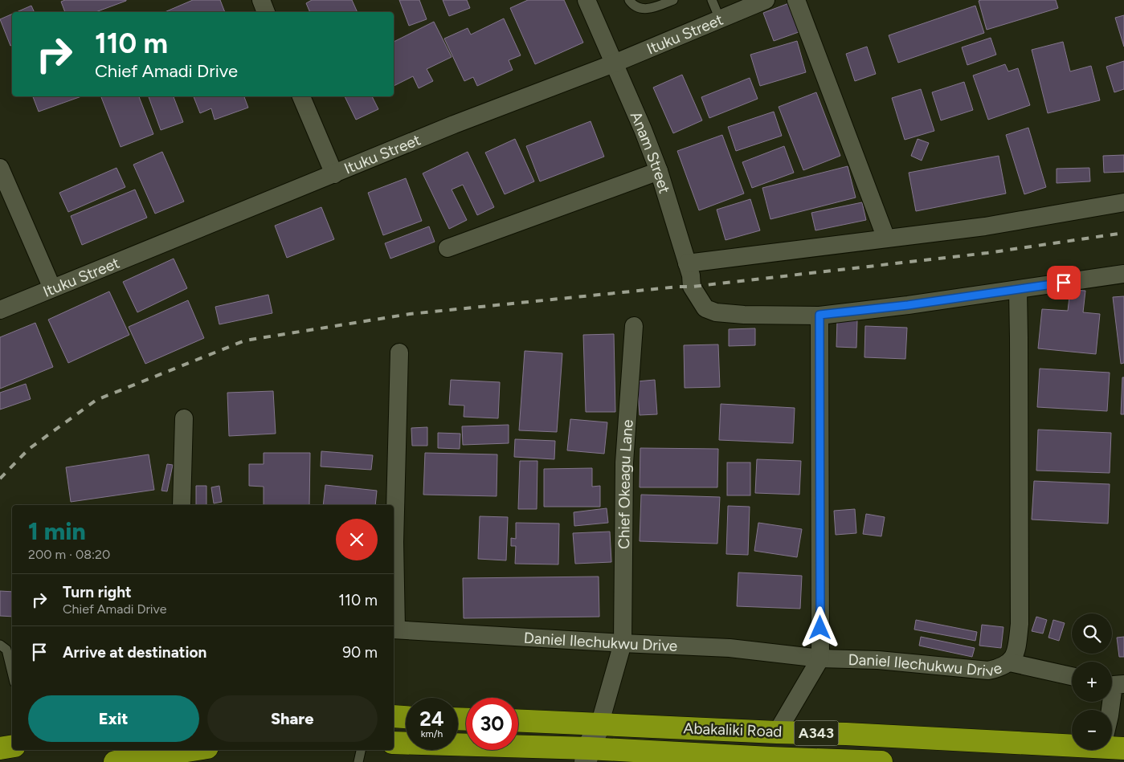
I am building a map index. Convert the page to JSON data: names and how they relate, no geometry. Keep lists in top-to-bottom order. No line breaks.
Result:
{"streets":{"highway":["Abakaliki Road","A343"],"street":["Ituku Street","Anam Street","Chief Okeagu Lane","Daniel Ilechukwu Drive"]},"crossings":[["Ituku Street","Anam Street"],["Chief Okeagu Lane","Daniel Ilechukwu Drive"],["Chief Okeagu Lane","Abakaliki Road"]],"page":{"turn":["110 m","Chief Amadi Drive"],"heading":["1 min","200 m · 08:20"],"list":[{"name":"Turn right","note":"Chief Amadi Drive","value":"110 m"},{"name":"Arrive at destination","value":"90 m"}],"map_buttons":["+","−"],"buttons":["Exit","Share"],"speed":"24 km/h","limit":"30"}}
